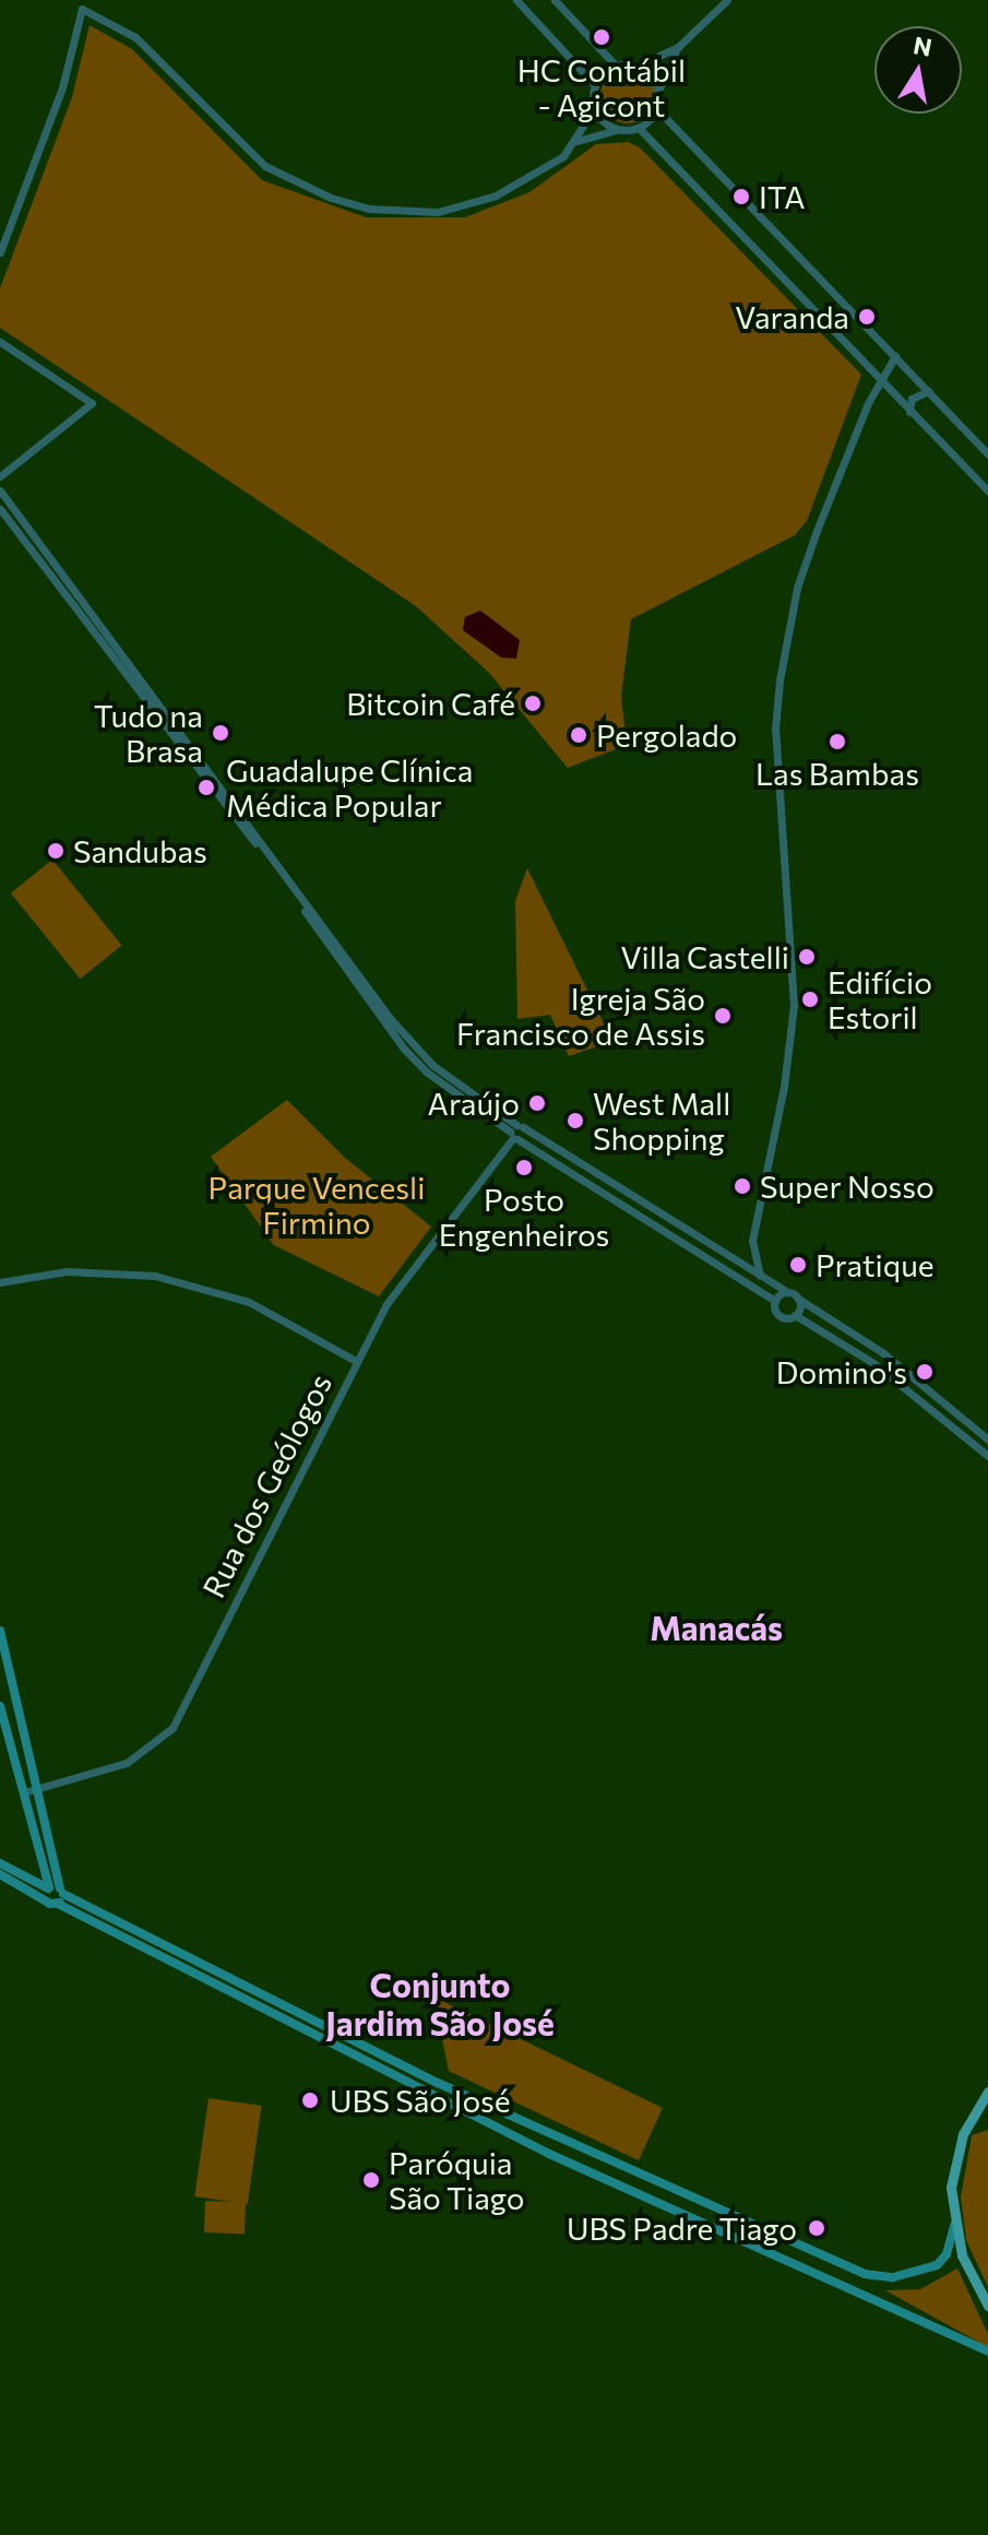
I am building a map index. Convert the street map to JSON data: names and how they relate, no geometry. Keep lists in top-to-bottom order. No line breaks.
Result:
{"streets":{"street":["Rua dos Geólogos"]},"districts":["Manacás","Conjunto Jardim São José"],"parks":["Parque Vencesli Firmino"],"places":["HC Contábil - Agicont","ITA","Varanda","Bitcoin Café","Tudo na Brasa","Pergolado","Las Bambas","Guadalupe Clínica Médica Popular","Sandubas","Villa Castelli","Edifício Estoril","Igreja São Francisco de Assis","Araújo","West Mall Shopping","Posto Engenheiros","Super Nosso","Pratique","Domino's","UBS São José","Paróquia São Tiago","UBS Padre Tiago"],"north":"top"}
